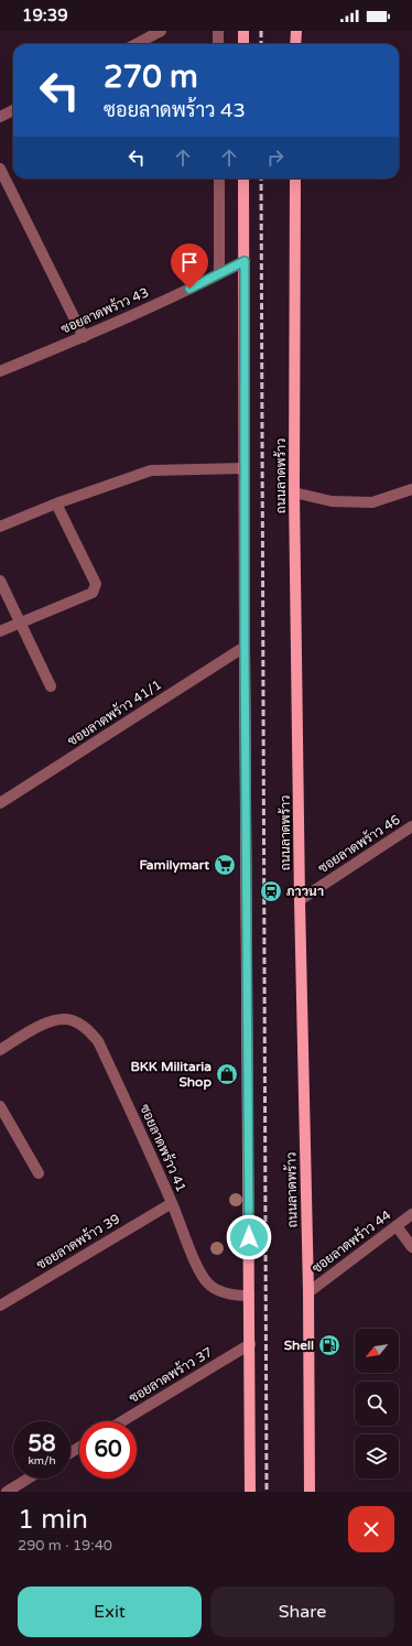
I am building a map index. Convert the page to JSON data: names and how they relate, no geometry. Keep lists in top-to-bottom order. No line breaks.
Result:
{"streets":{"main road":["ถนนลาดพร้าว"],"street":["ซอยลาดพร้าว 43","ซอยลาดพร้าว 41/1","ซอยลาดพร้าว 46","ซอยลาดพร้าว 41","ซอยลาดพร้าว 39","ซอยลาดพร้าว 44","ซอยลาดพร้าว 37"]},"crossings":[["ถนนลาดพร้าว","ซอยลาดพร้าว 46"],["ถนนลาดพร้าว","ซอยลาดพร้าว 44"],["ซอยลาดพร้าว 41","ซอยลาดพร้าว 39"]],"places":{"supermarket":["Familymart"],"station":["ภาวนา"],"shop":["BKK Militaria Shop"],"fuel station":["Shell"]},"north":"bottom left","page":{"status":"19:39","turn":["270 m","ซอยลาดพร้าว 43"],"speed":"58 km/h","limit":"60","heading":["1 min","290 m · 19:40"],"buttons":["Exit","Share"]}}
